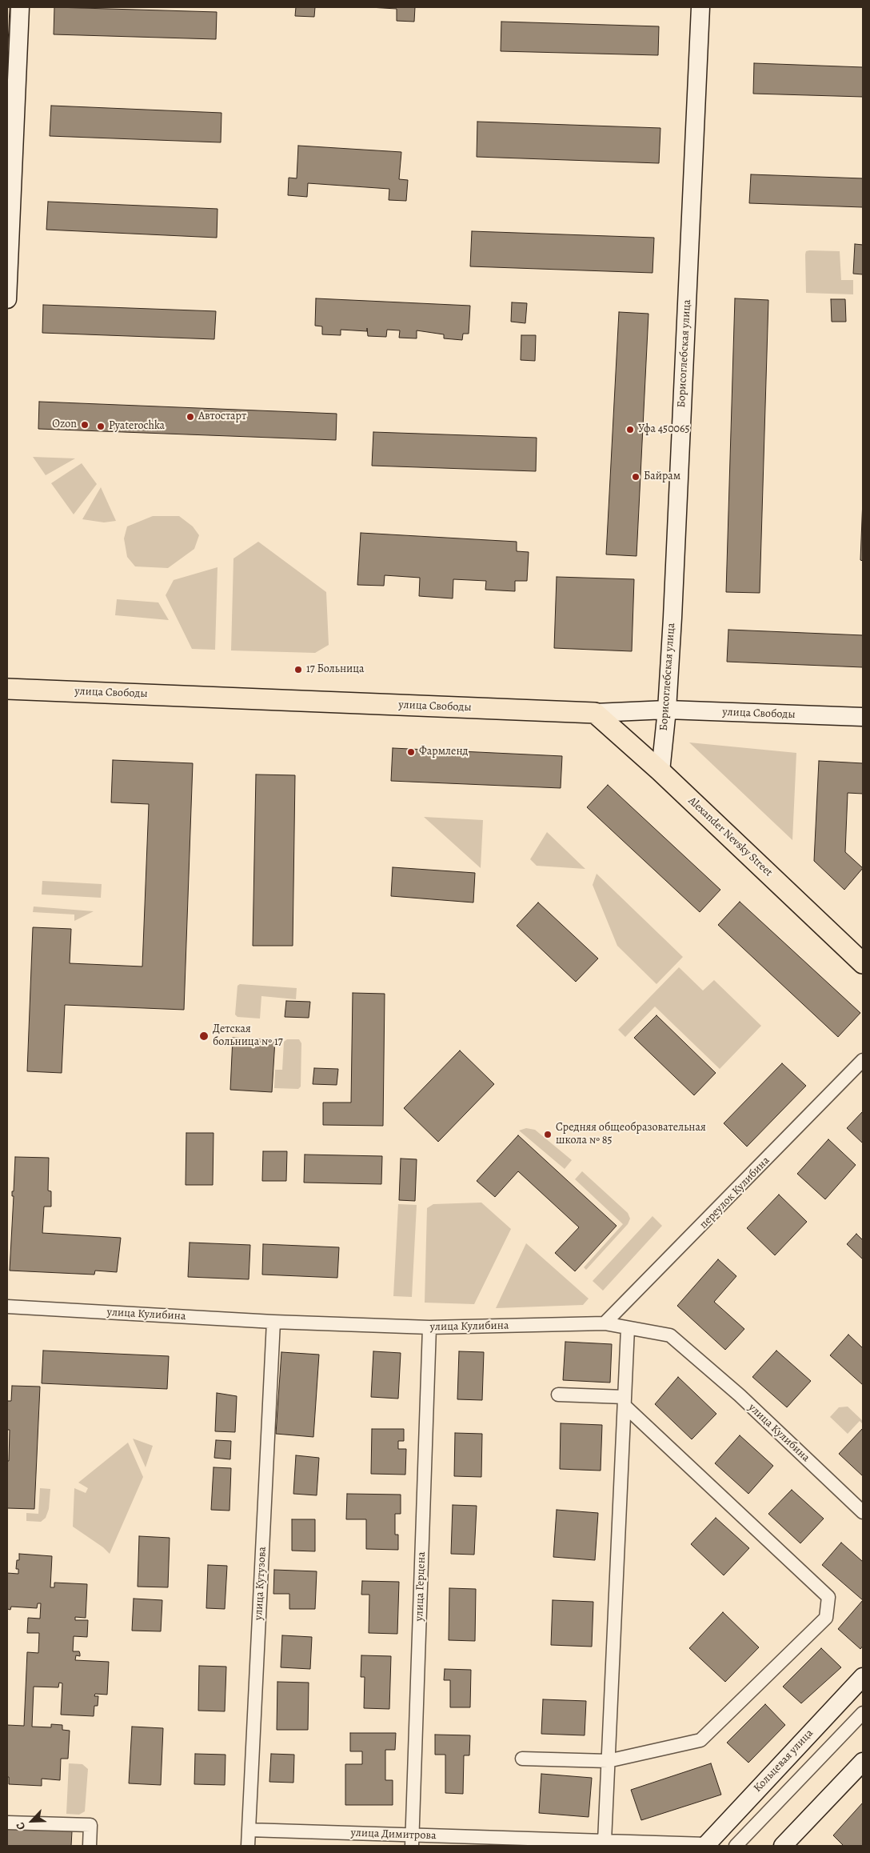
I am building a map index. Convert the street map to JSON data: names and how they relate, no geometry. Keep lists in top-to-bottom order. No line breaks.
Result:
{"streets":{"main road":["улица Свободы","Alexander Nevsky Street"],"street":["Борисоглебская улица","переулок Кулибина","улица Кулибина","улица Кутузова","улица Герцена","Кольцевая улица","улица Димитрова"]},"crossings":[["Борисоглебская улица","улица Свободы"],["Борисоглебская улица","Alexander Nevsky Street"],["улица Свободы","Alexander Nevsky Street"],["переулок Кулибина","улица Кулибина"],["улица Кулибина","улица Кутузова"],["улица Кулибина","улица Герцена"],["улица Кутузова","улица Димитрова"],["улица Герцена","улица Димитрова"],["Кольцевая улица","улица Димитрова"]],"places":["Автостарт","Ozon","Pyaterochka","Уфа 450065","Байрам","17 Больница","Фармленд","Детская больница № 17","Средняя общеобразовательная школа № 85"],"north":"bottom left"}
